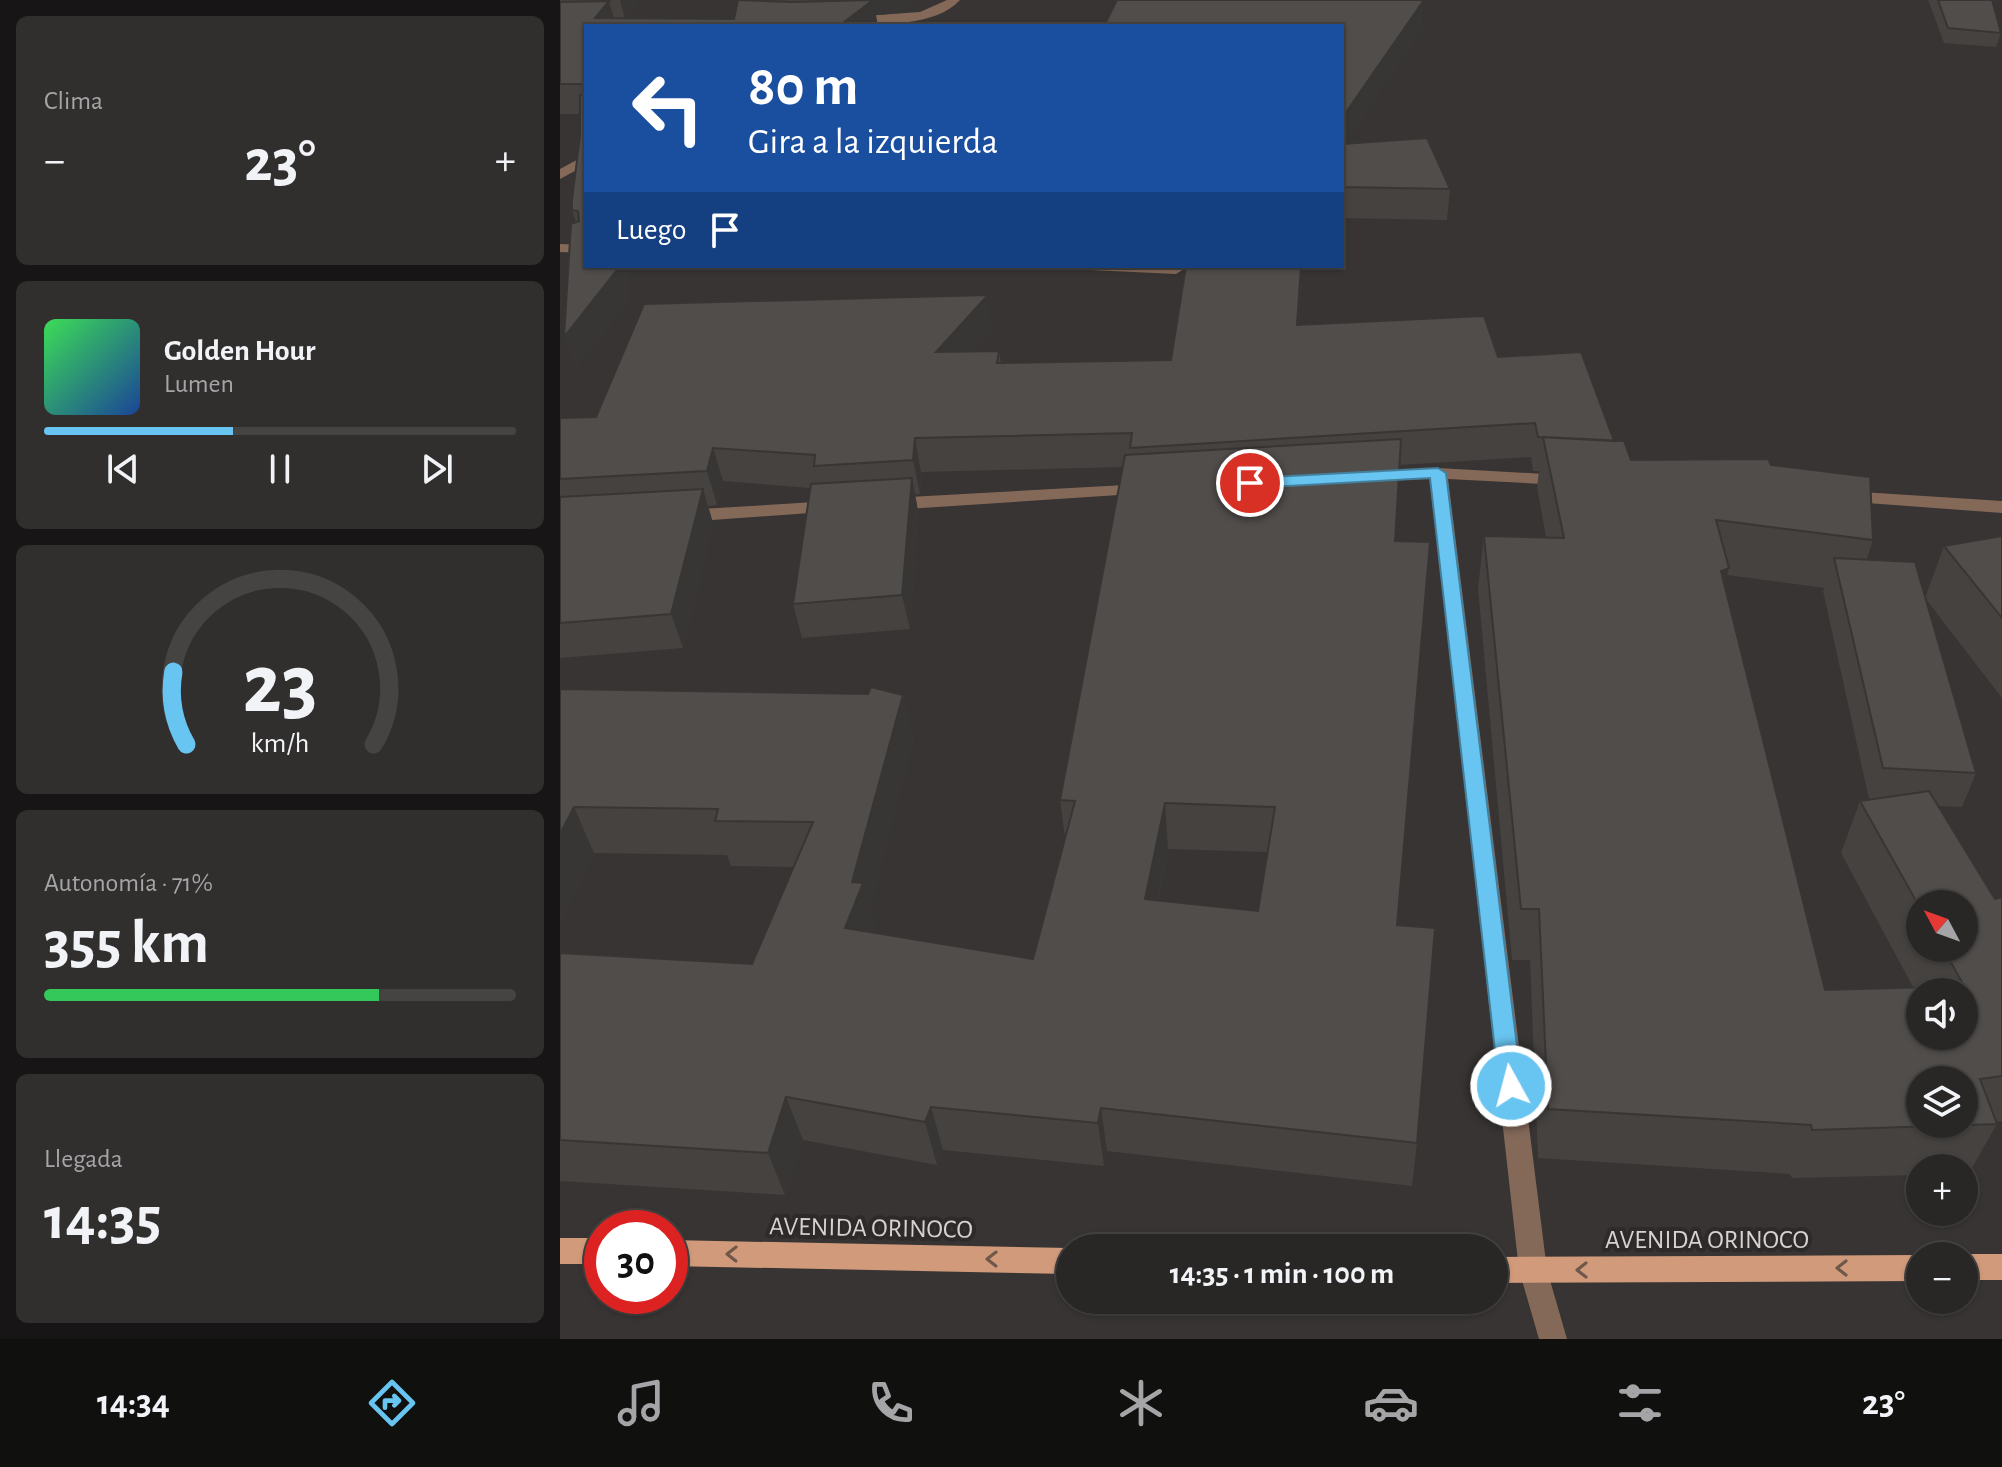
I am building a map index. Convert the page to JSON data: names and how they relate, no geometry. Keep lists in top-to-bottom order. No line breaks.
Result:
{"streets":{"main road":["AVENIDA ORINOCO"]},"one_way":["AVENIDA ORINOCO"],"north":"top left","page":{"tile":["Clima",["Autonomía · 71%","355 km"],["Llegada","14:35"]],"turn":["80 m","Gira a la izquierda"],"heat":["−","23°","+"],"then":"Luego","song":["Golden Hour","Lumen"],"map_buttons":["+","−"],"limit":"30","trip":"14:35 · 1 min · 100 m","tabs":["14:34","23°"],"gauge":["23","km/h"]}}
